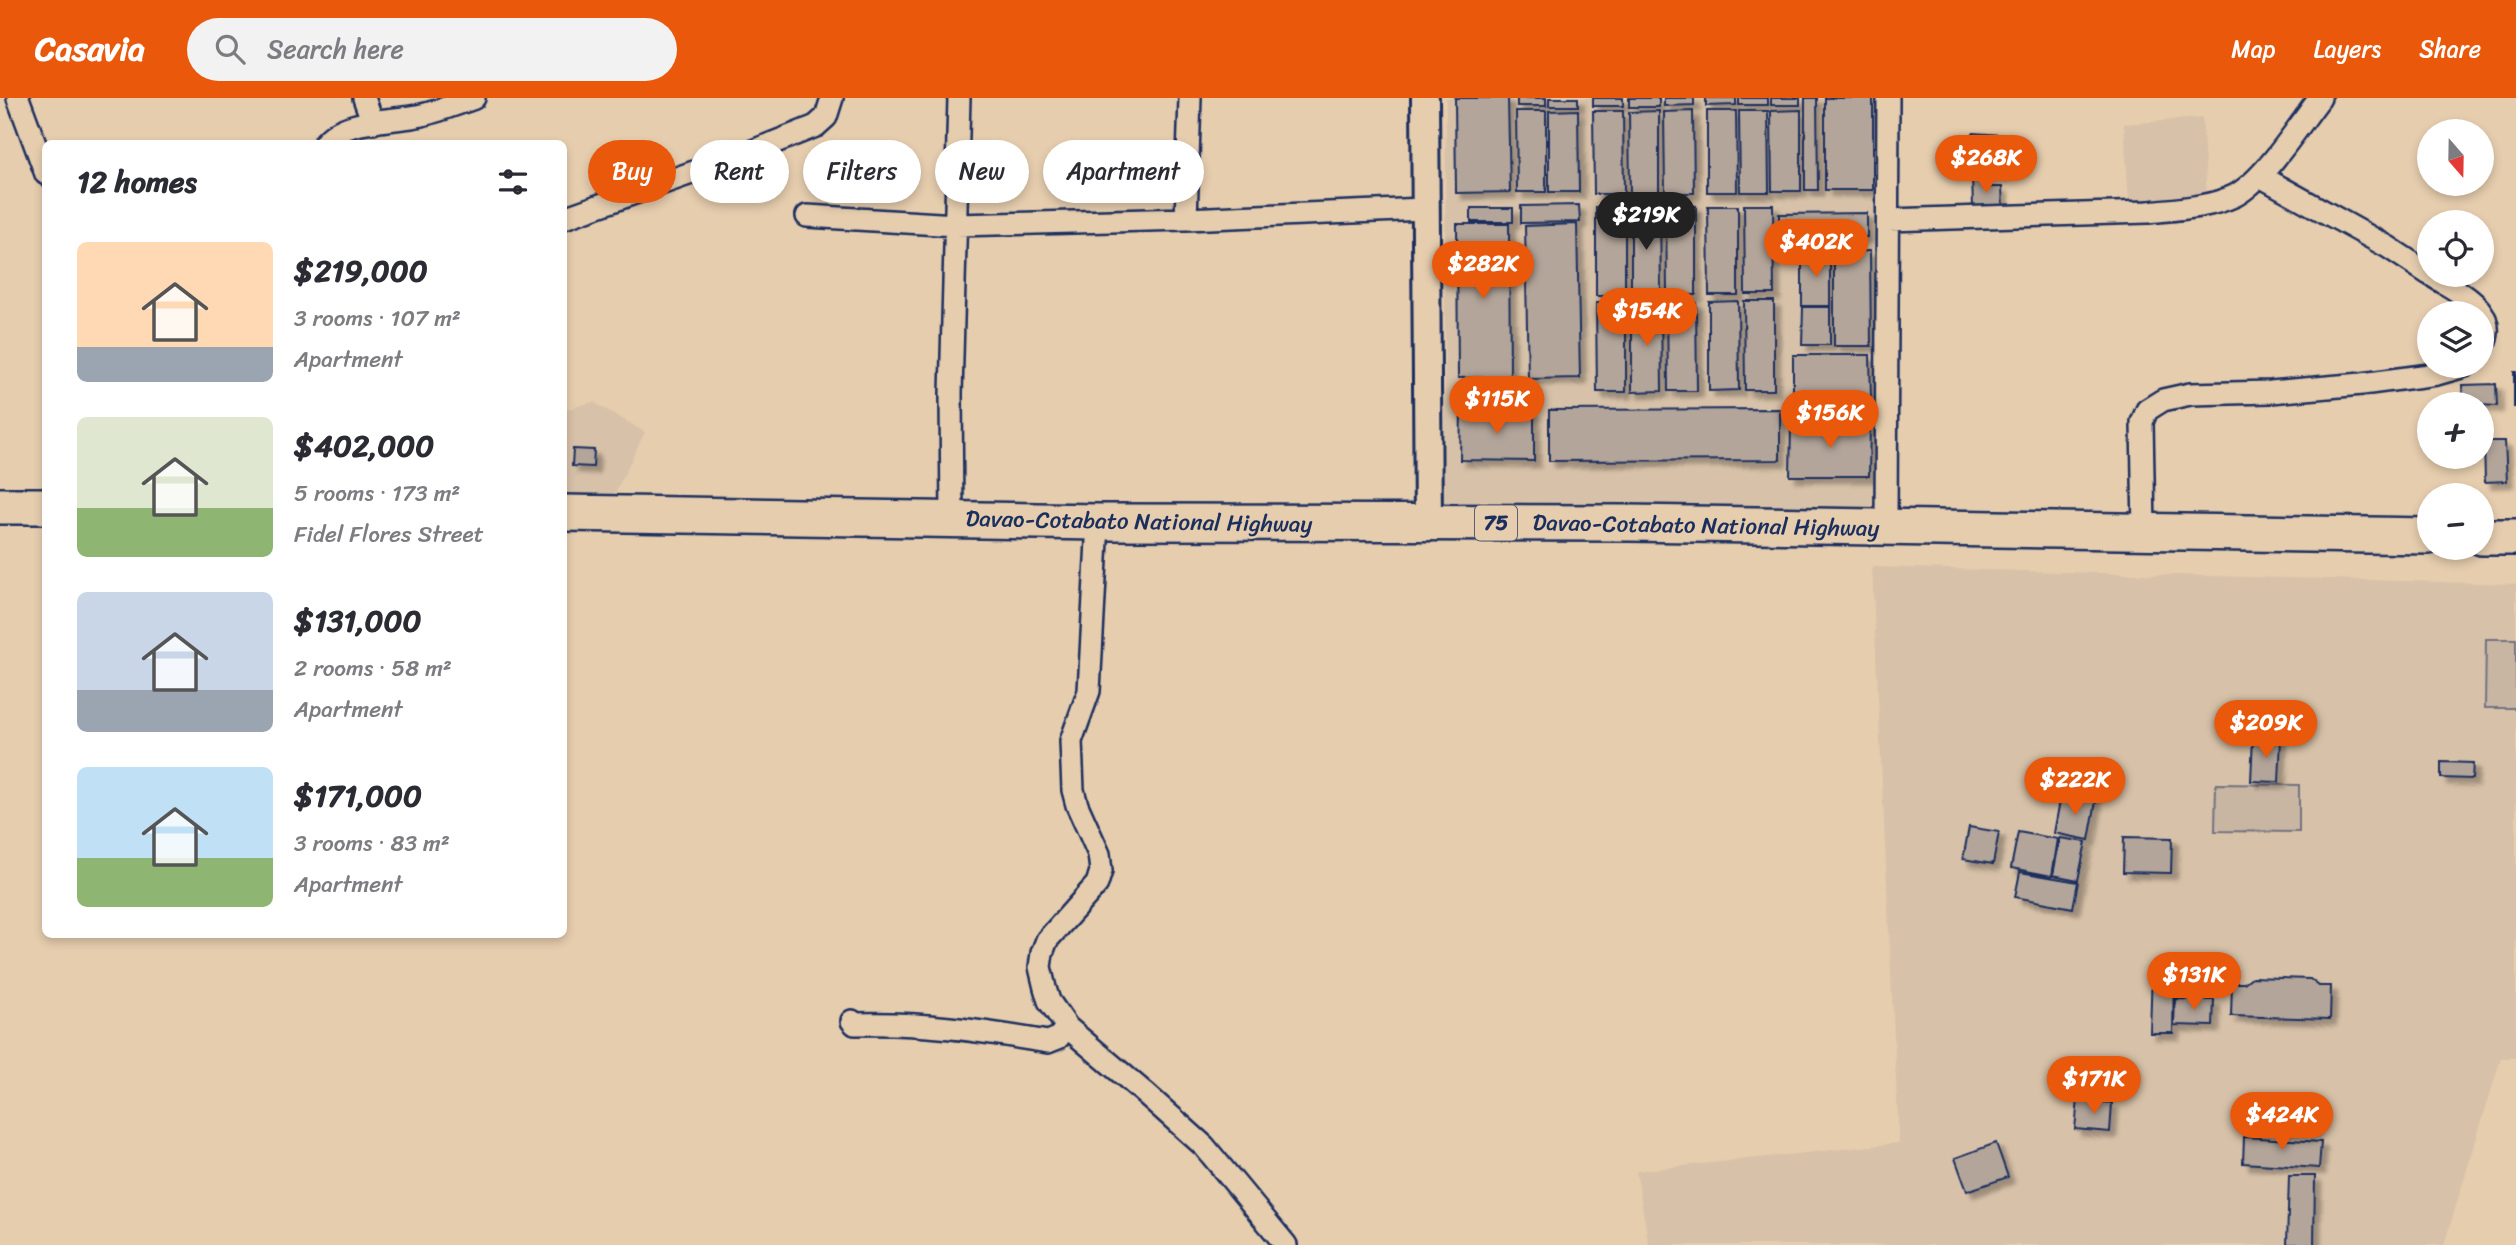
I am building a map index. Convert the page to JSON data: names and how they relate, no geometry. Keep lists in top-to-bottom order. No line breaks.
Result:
{"streets":{"highway":["Davao-Cotabato National Highway","75"]},"north":"bottom","page":{"header":"Casavia","search":"Search here","nav":["Map","Layers","Share"],"map_buttons":["+","−"],"price":["$268K","$219K","$402K","$282K","$154K","$115K","$156K","$209K","$222K","$131K","$171K","$424K"],"chip":["Buy","Rent","Filters","New","Apartment"],"heading":"12 homes","list":[{"name":"$219,000","note":"3 rooms · 107 m² · Apartment"},{"name":"$402,000","note":"5 rooms · 173 m² · Fidel Flores Street"},{"name":"$131,000","note":"2 rooms · 58 m² · Apartment"},{"name":"$171,000","note":"3 rooms · 83 m² · Apartment"}]}}
